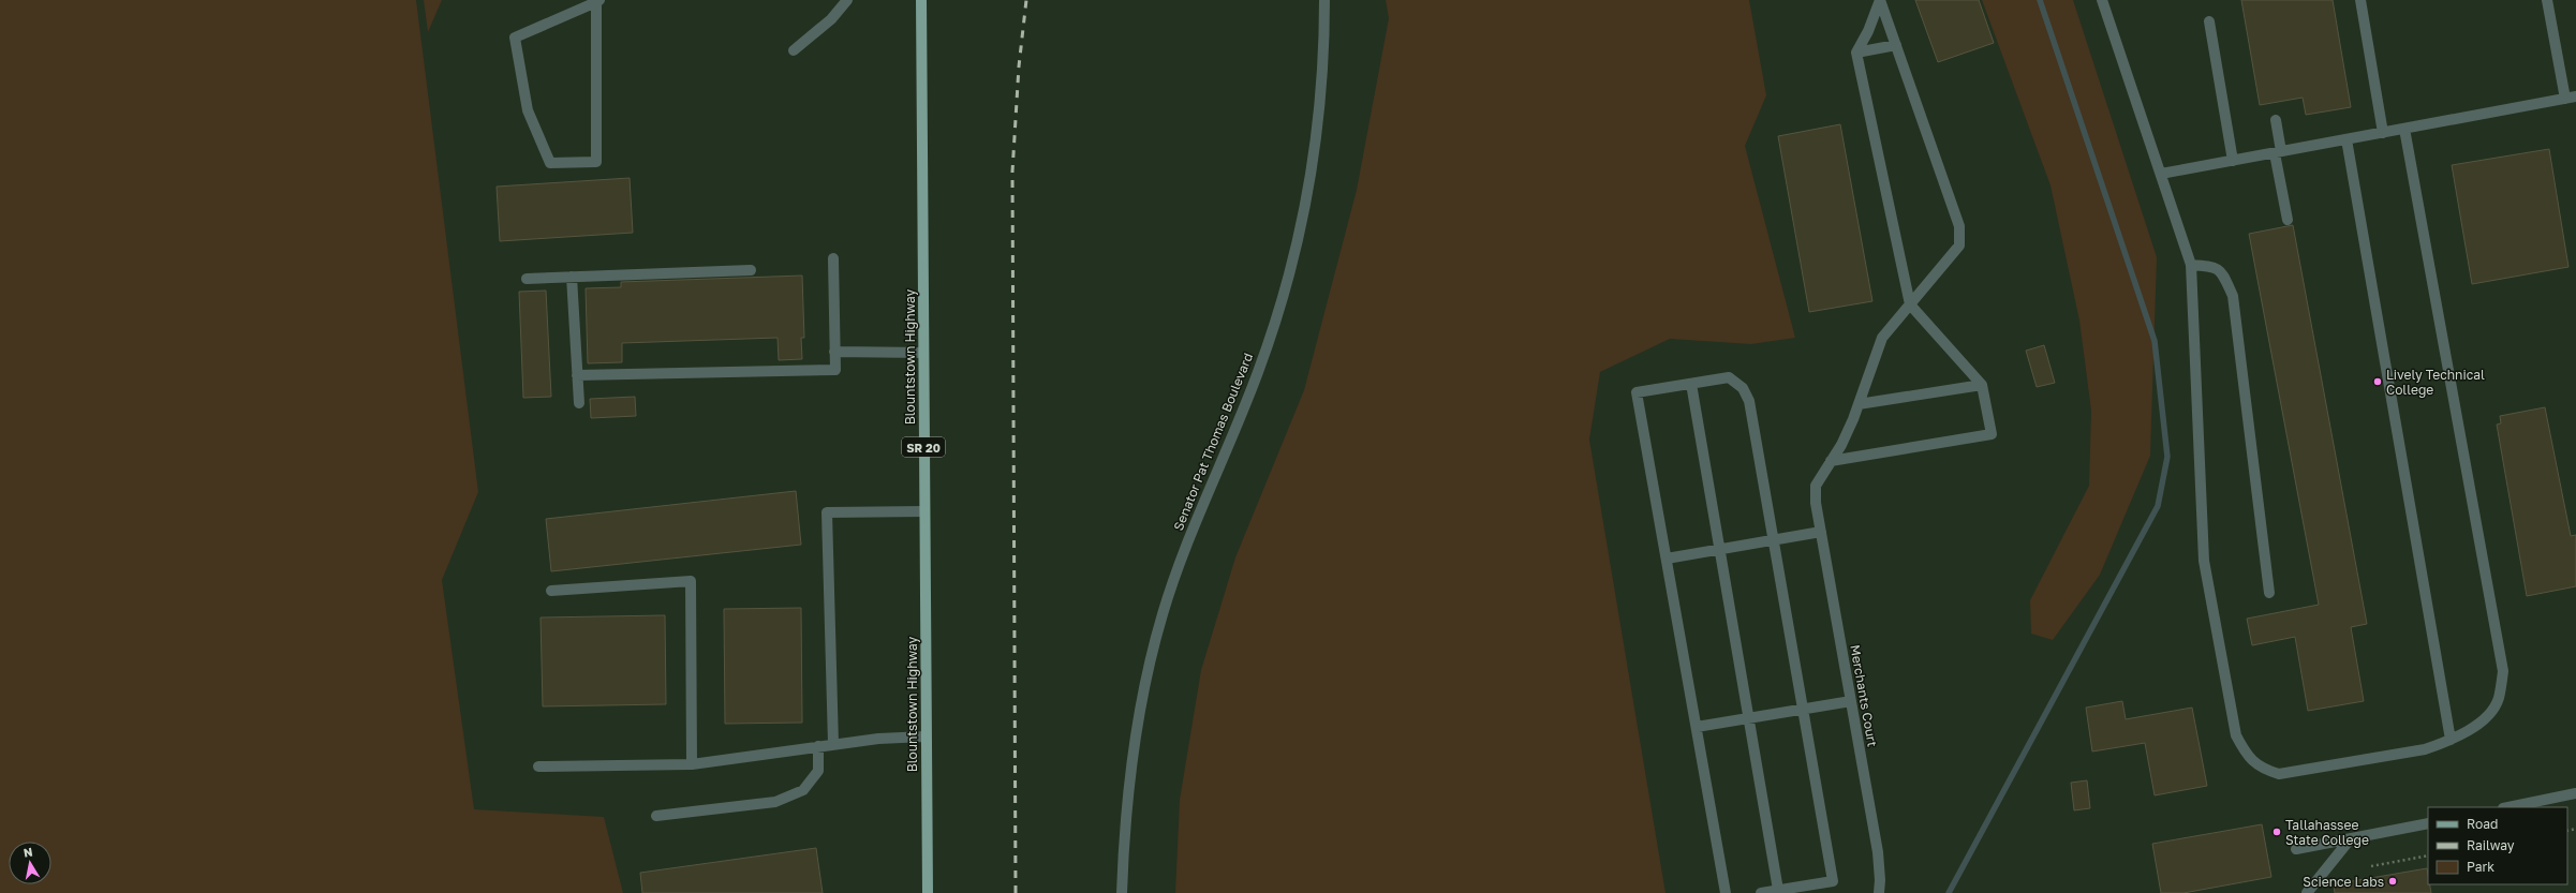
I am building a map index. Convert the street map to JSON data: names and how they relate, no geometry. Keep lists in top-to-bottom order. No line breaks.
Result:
{"streets":{"main road":["Blountstown Highway","SR 20"],"street":["Senator Pat Thomas Boulevard","Merchants Court"]},"places":["Lively Technical College","Tallahassee State College","Science Labs"],"legend":["Road","Railway","Park"],"north":"top"}
